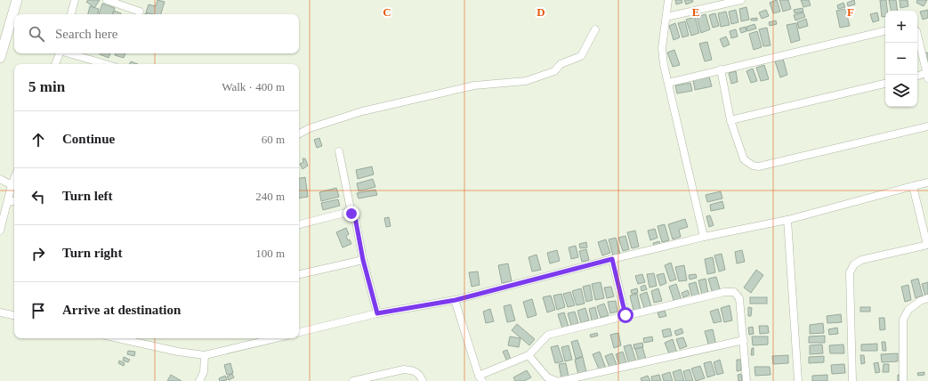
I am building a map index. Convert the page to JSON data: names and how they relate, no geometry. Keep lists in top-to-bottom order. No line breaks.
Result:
{"page":{"map_buttons":["+","−"],"search":"Search here","heading":["5 min","Walk · 400 m"],"list":[["Continue","60 m"],["Turn left","240 m"],["Turn right","100 m"],"Arrive at destination"]},"grid":{"columns":["C","D","E","F"]}}
